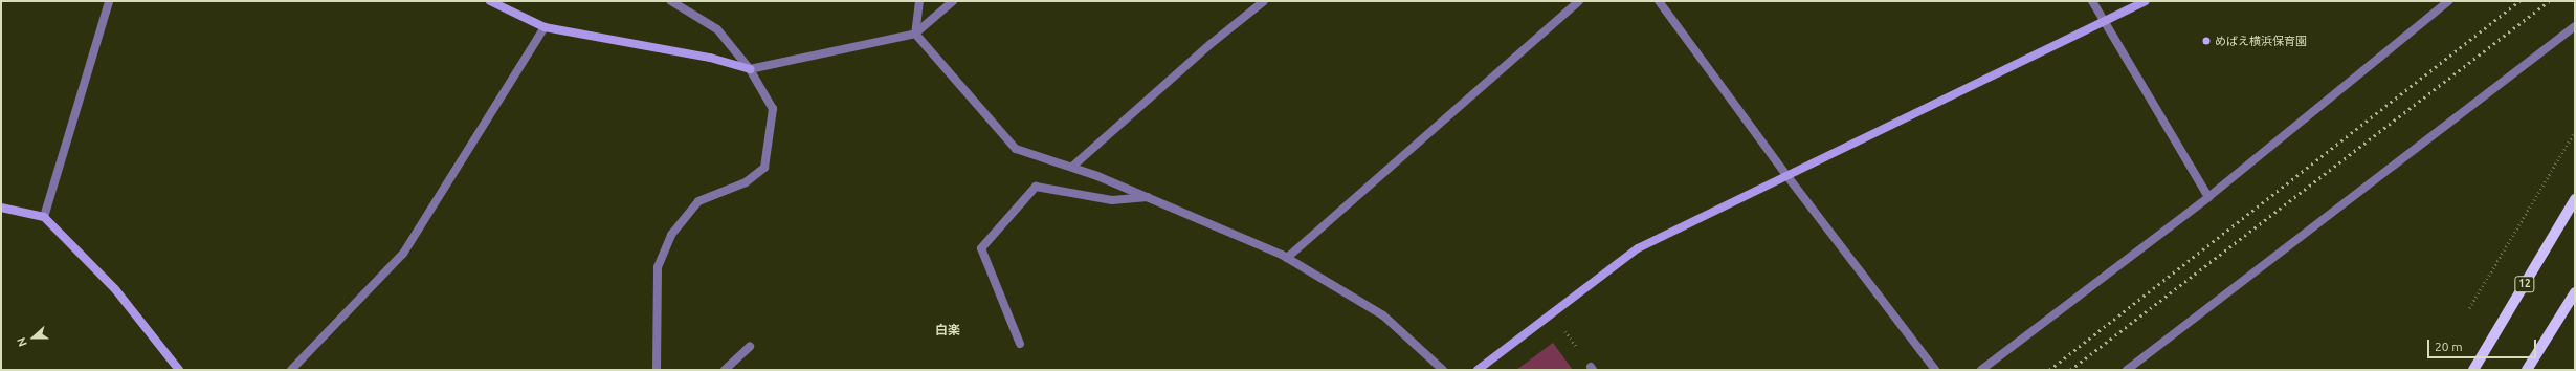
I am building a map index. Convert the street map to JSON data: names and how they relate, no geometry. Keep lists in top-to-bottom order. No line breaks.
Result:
{"streets":{"main road":["12"]},"districts":["白楽"],"places":["めばえ横浜保育園"],"scale_bar":"20 m","north":"left"}
